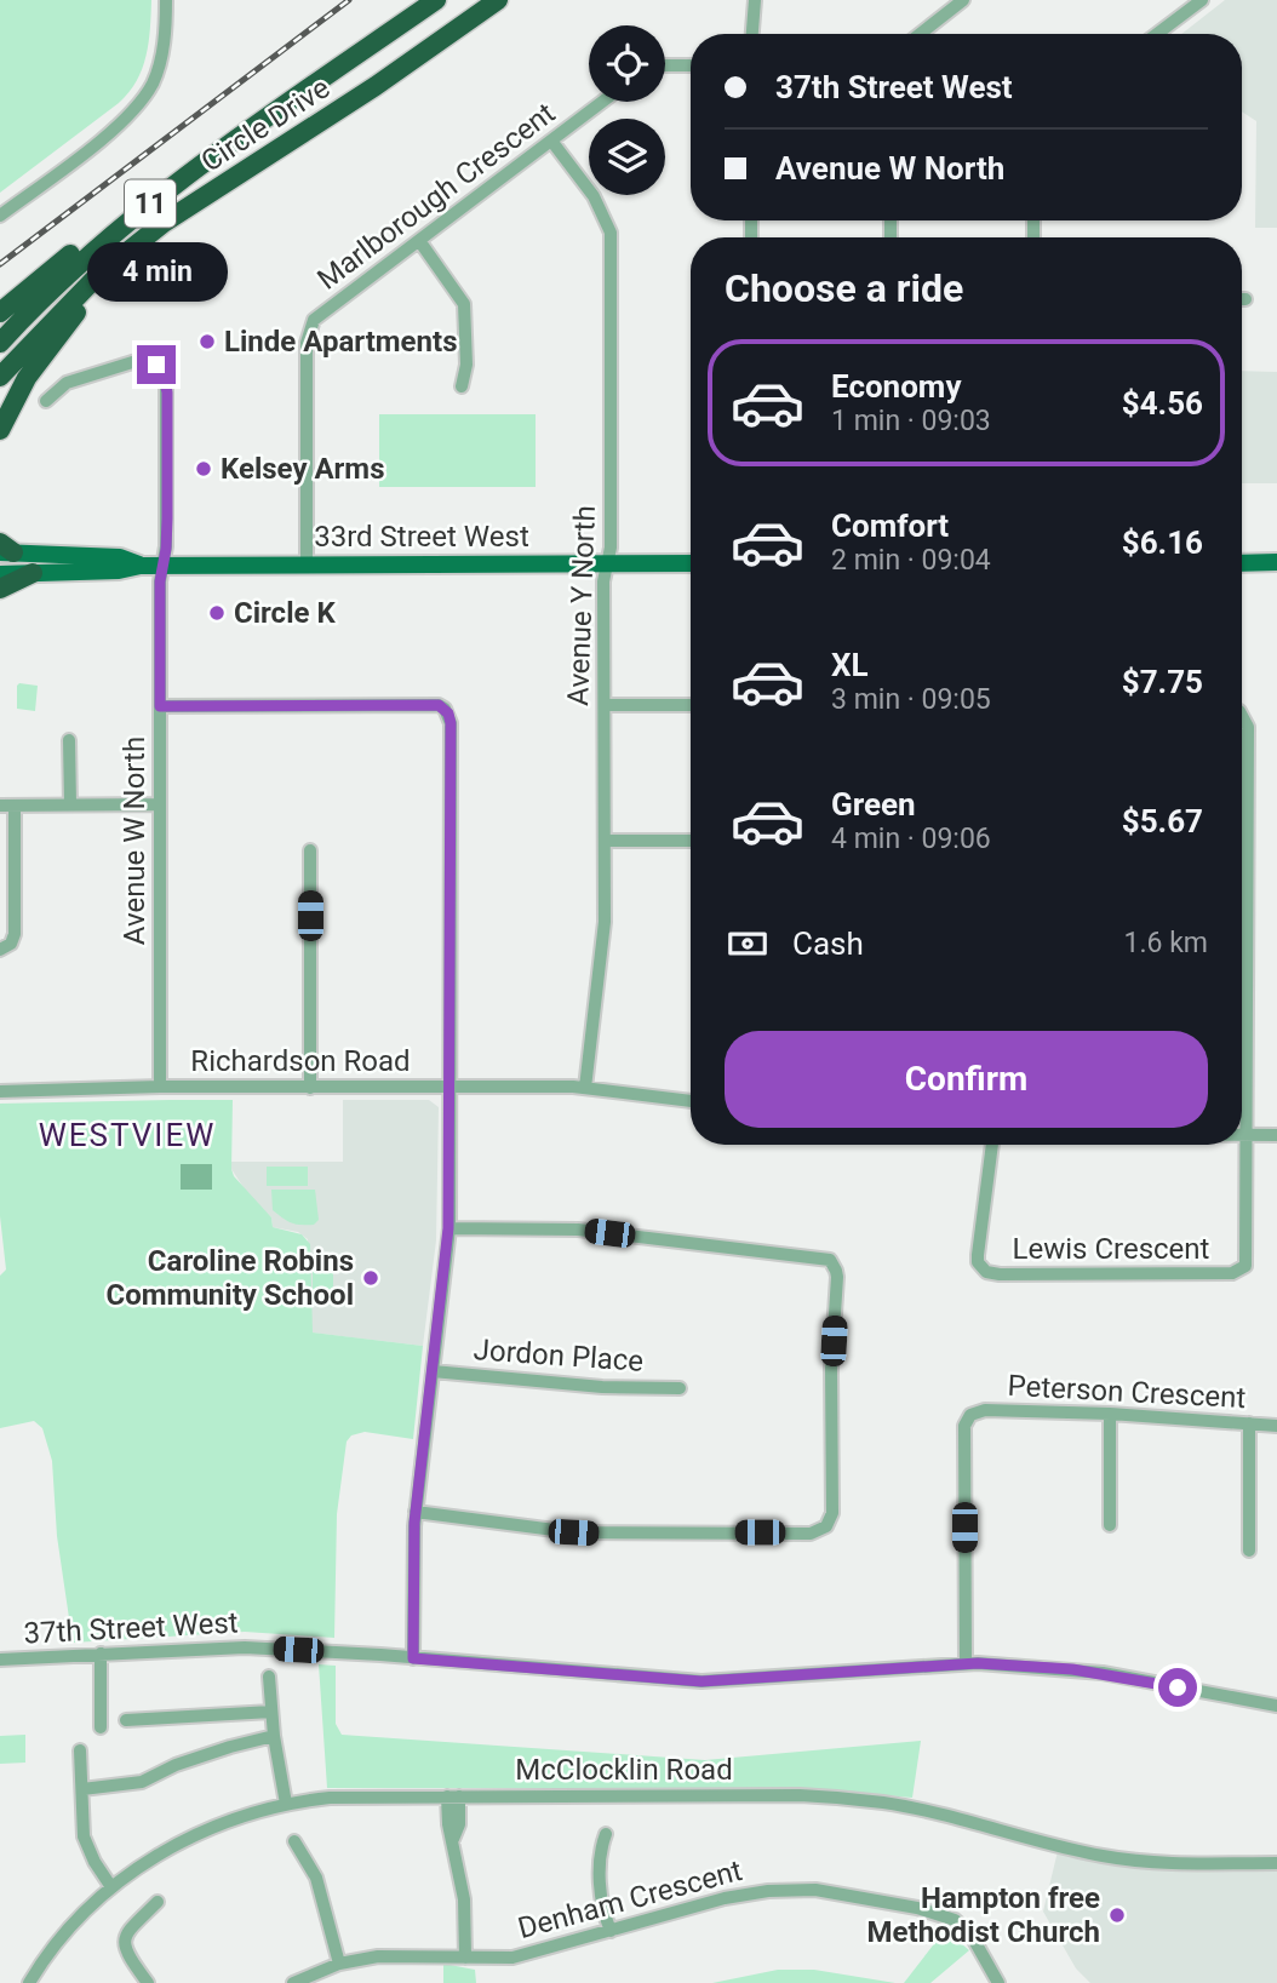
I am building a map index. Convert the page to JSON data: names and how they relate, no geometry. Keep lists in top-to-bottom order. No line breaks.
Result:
{"streets":{"highway":["Circle Drive","11"],"main road":["33rd Street West"],"street":["Marlborough Crescent","Avenue Y North","Avenue W North","Richardson Road","Lewis Crescent","Jordon Place","Peterson Crescent","37th Street West","McClocklin Road","Denham Crescent"]},"crossings":[["Marlborough Crescent","33rd Street West"],["Marlborough Crescent","Avenue Y North"],["33rd Street West","Avenue Y North"],["33rd Street West","Avenue W North"],["Avenue Y North","Richardson Road"],["Avenue W North","Richardson Road"],["Peterson Crescent","37th Street West"]],"districts":["WESTVIEW"],"places":["Linde Apartments","Kelsey Arms","Circle K","Caroline Robins Community School","Hampton free Methodist Church"],"page":{"banner":["37th Street West","Avenue W North"],"heading":"Choose a ride","bubble":"4 min","list":[{"name":"Economy","note":"1 min · 09:03","value":"$4.56"},{"name":"Comfort","note":"2 min · 09:04","value":"$6.16"},{"name":"XL","note":"3 min · 09:05","value":"$7.75"},{"name":"Green","note":"4 min · 09:06","value":"$5.67"}],"pay":["Cash","1.6 km"],"buttons":"Confirm"}}
